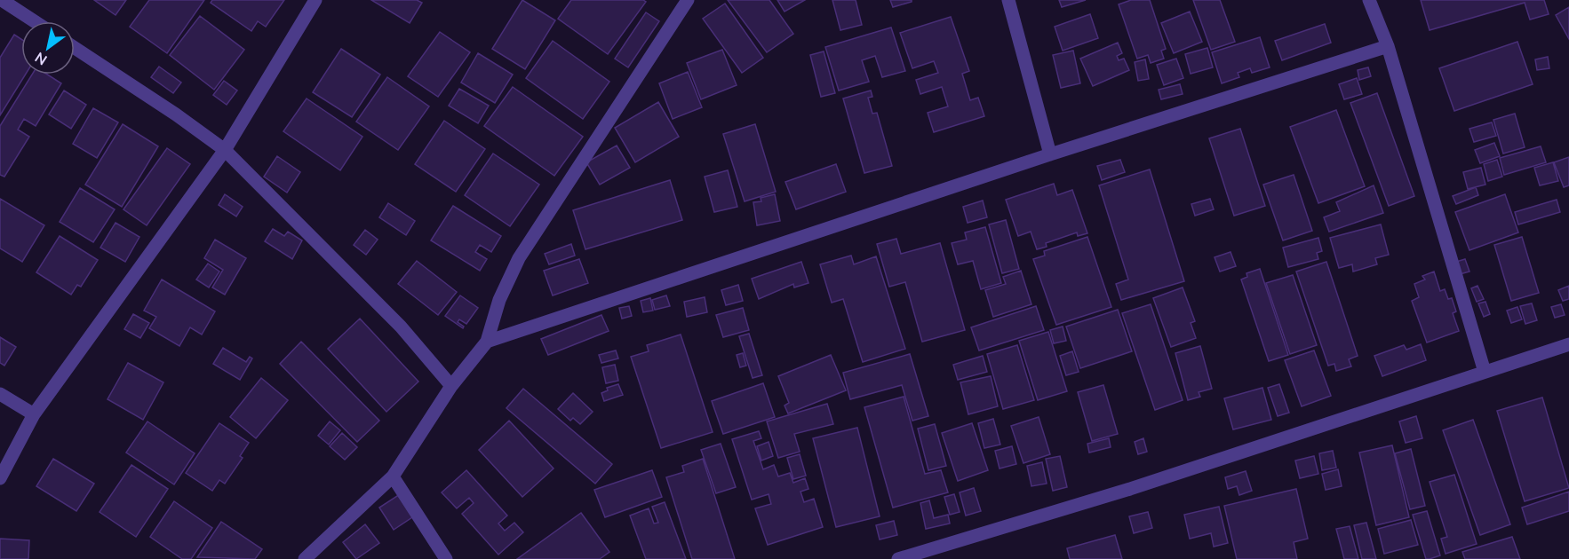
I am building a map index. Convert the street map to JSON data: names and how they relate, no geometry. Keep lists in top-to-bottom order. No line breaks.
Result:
{"north":"bottom left"}
